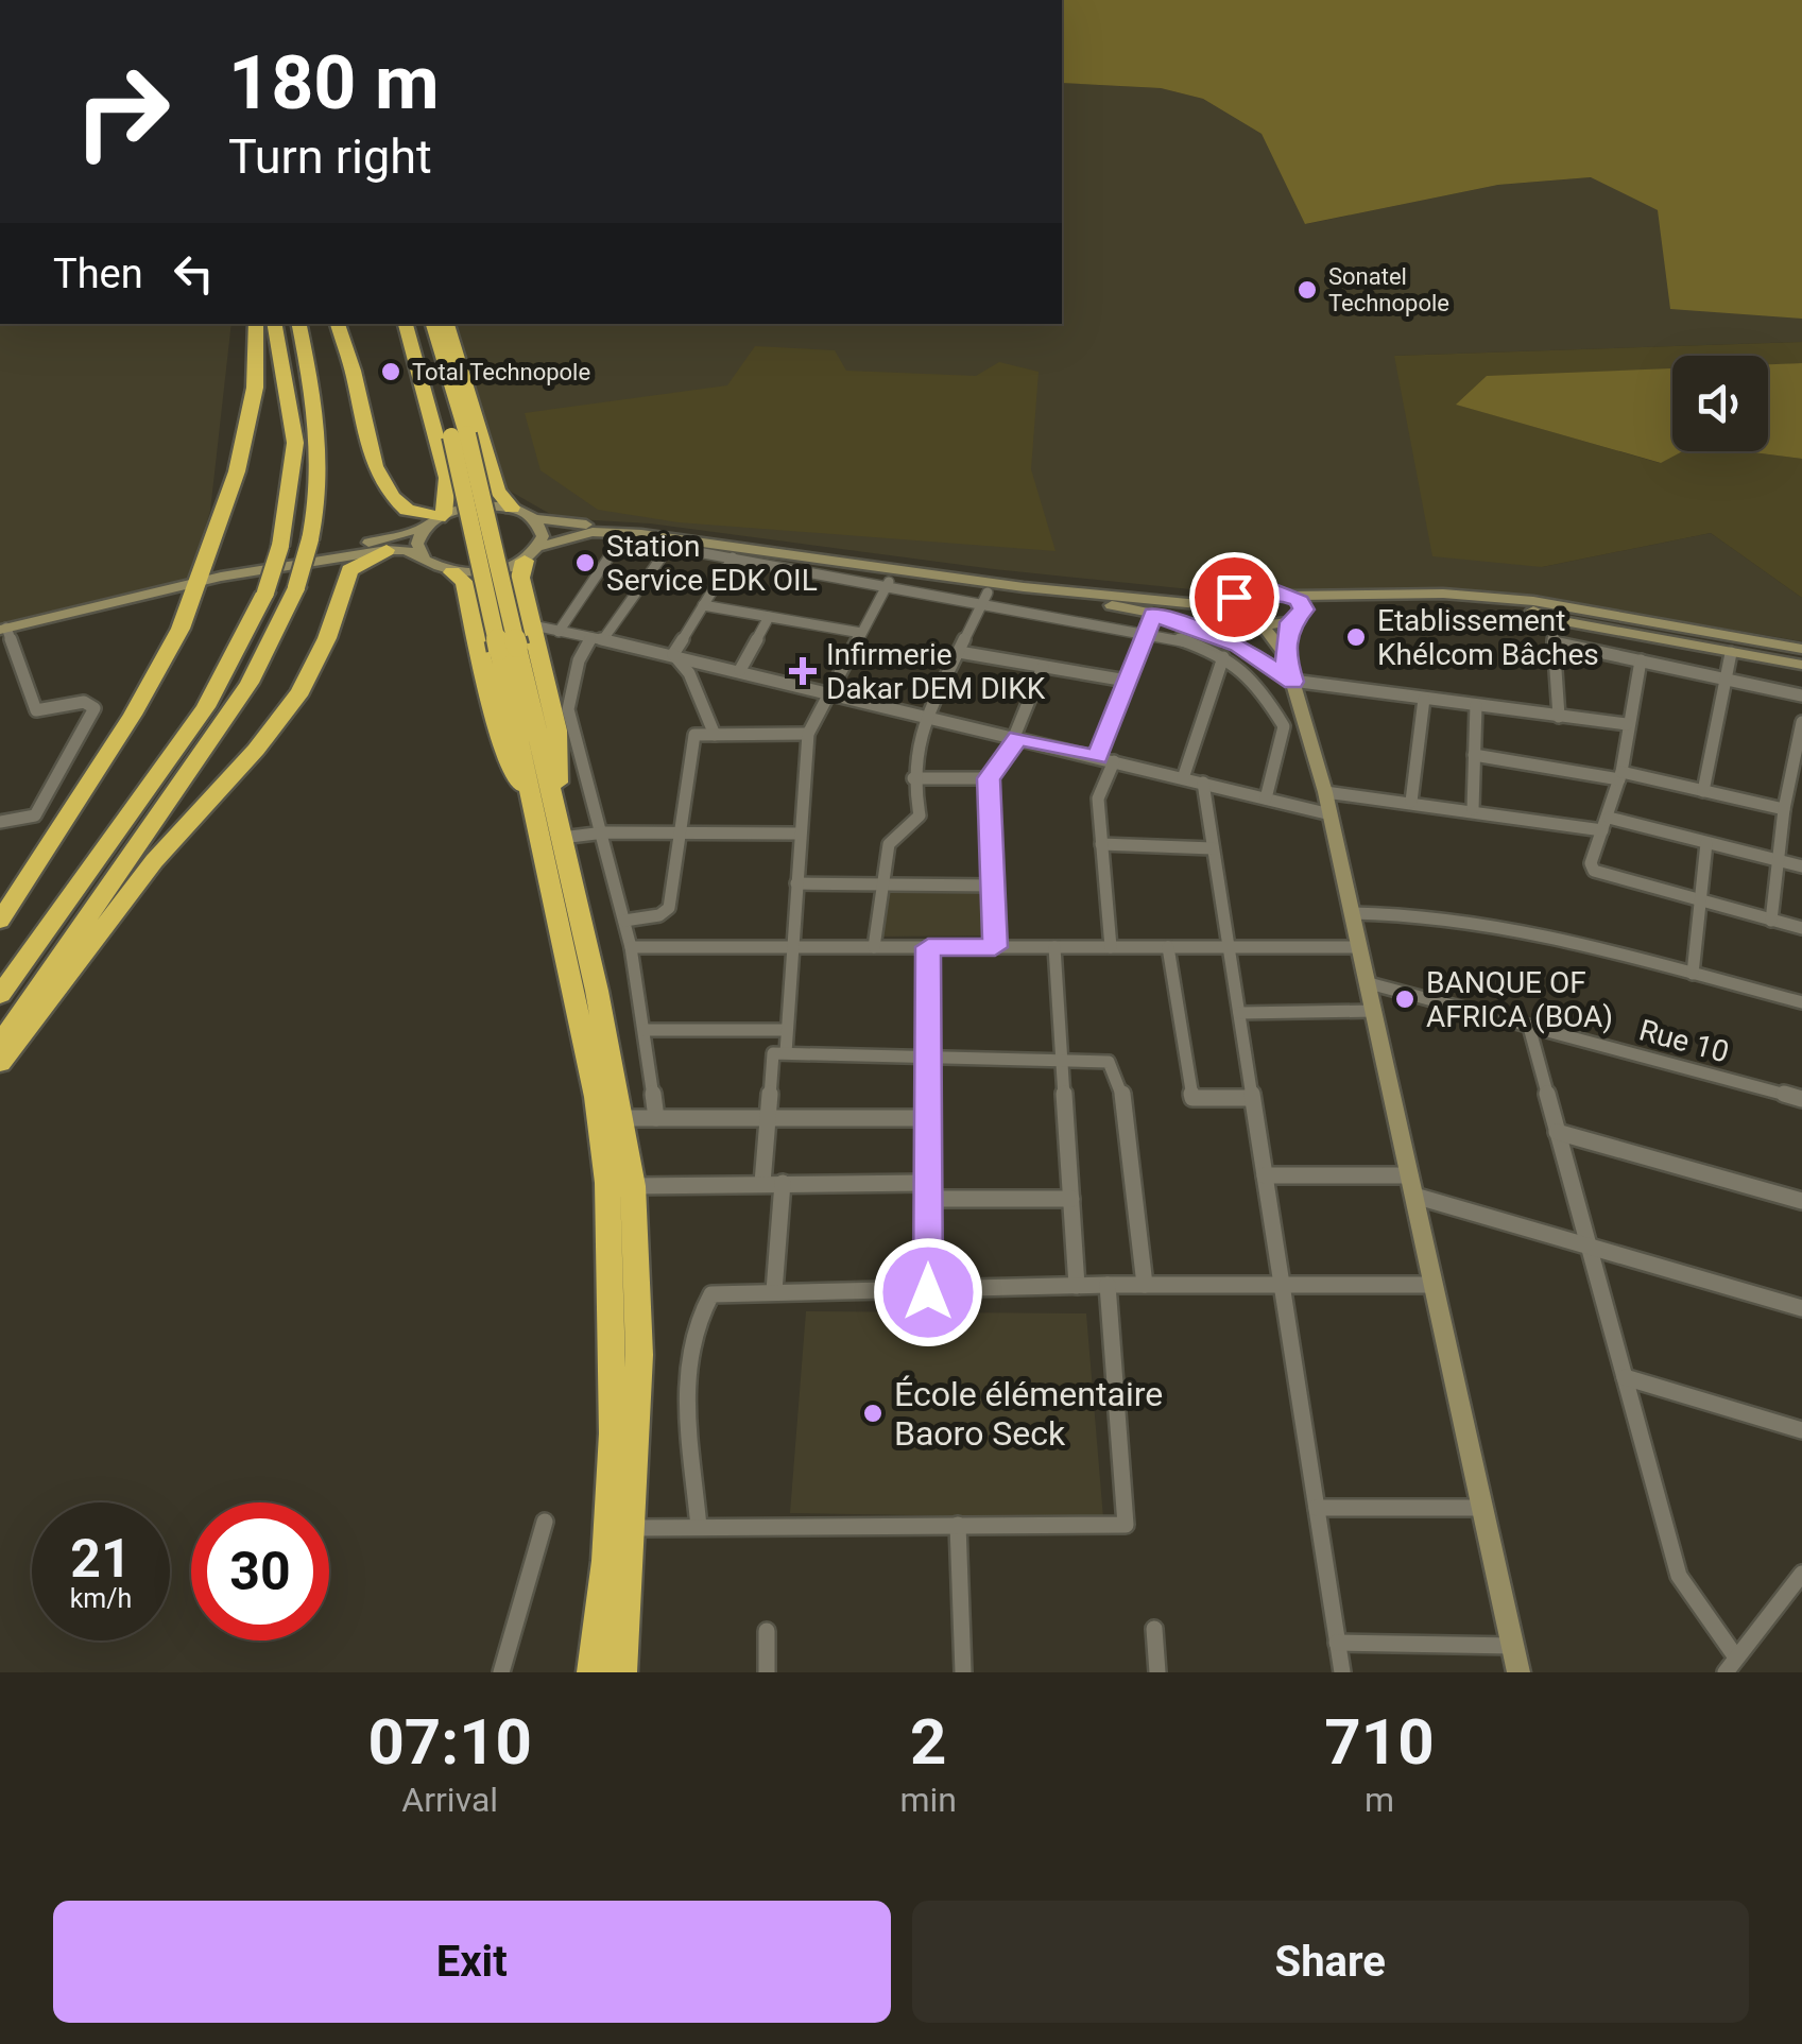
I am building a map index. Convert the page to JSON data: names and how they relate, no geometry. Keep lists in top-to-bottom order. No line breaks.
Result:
{"streets":{"street":["Rue 10"]},"places":{"other":["Sonatel Technopole","Total Technopole","Station Service EDK OIL","Etablissement Khélcom Bâches","BANQUE OF AFRICA (BOA)","École élémentaire Baoro Seck"],"health":["Infirmerie Dakar DEM DIKK"]},"page":{"turn":["180 m","Turn right"],"then":"Then","speed":"21 km/h","limit":"30","eta":["07:10","Arrival","2","min","710","m"],"buttons":["Exit","Share"]}}
